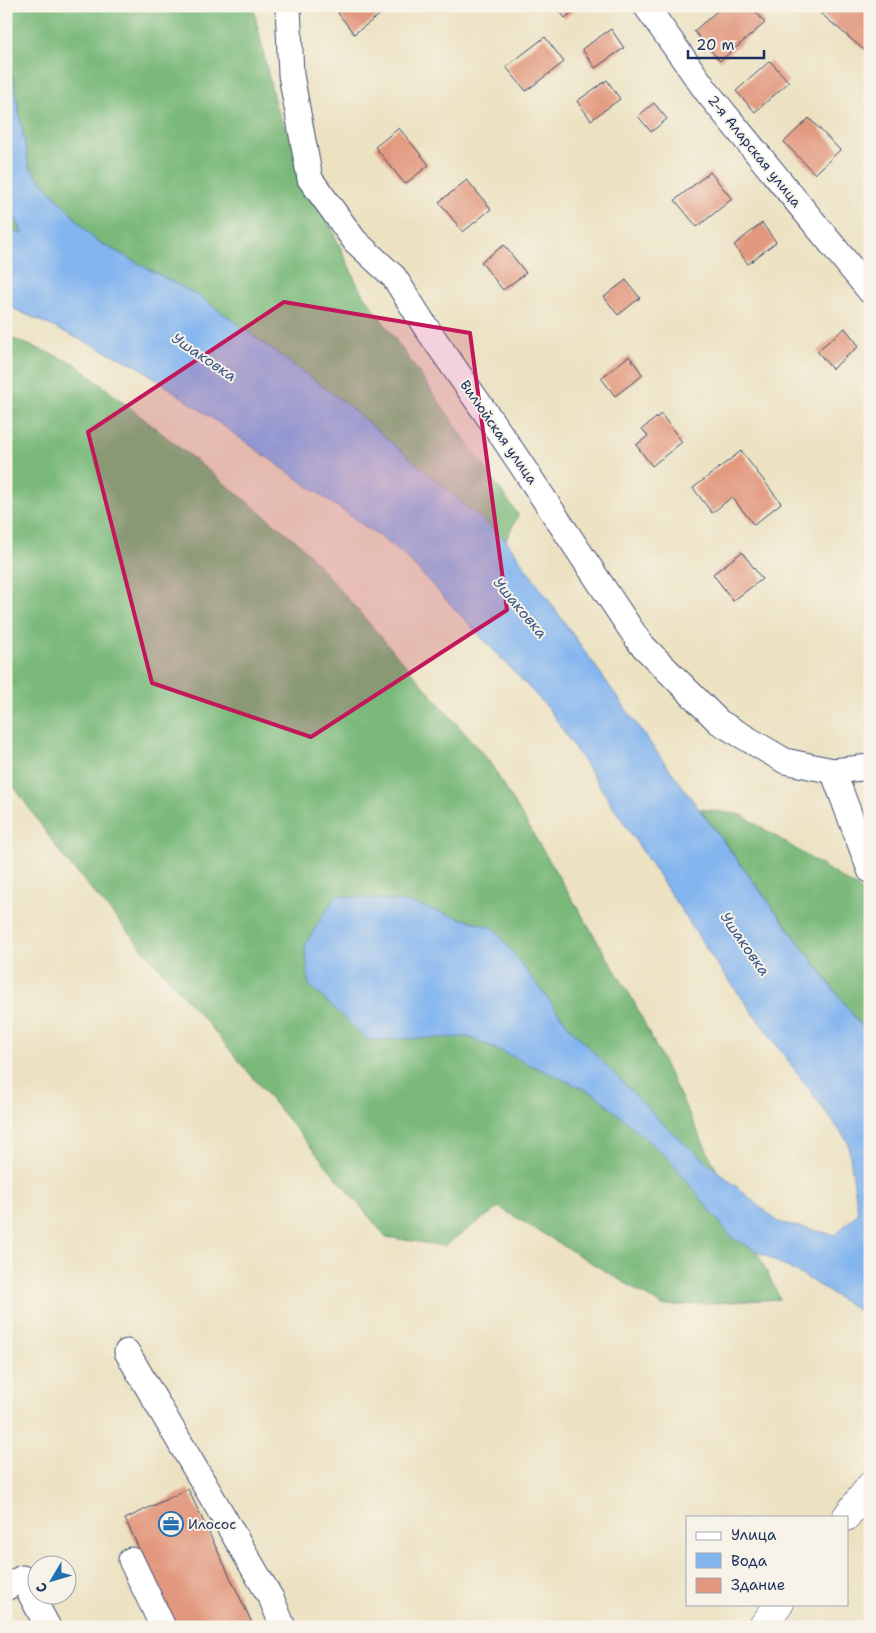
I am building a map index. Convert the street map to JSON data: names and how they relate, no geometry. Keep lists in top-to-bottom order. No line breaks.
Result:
{"streets":{"street":["2-я Аларская улица","Вилюйская улица"]},"water":["Ушаковка"],"places":{"office":["Илосос"]},"legend":["Улица","Вода","Здание"],"scale_bar":"20 m","north":"bottom left"}
